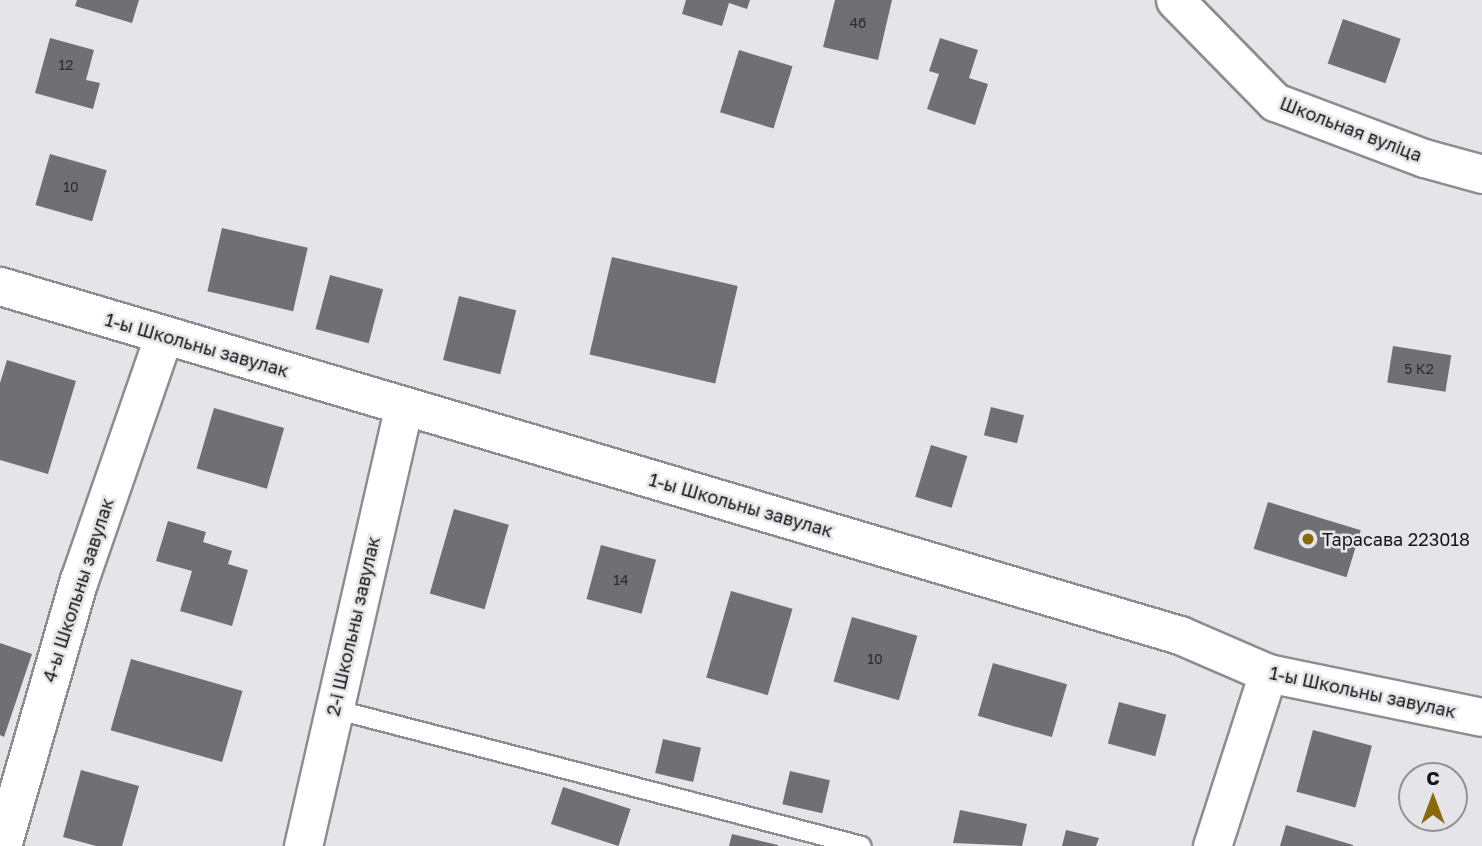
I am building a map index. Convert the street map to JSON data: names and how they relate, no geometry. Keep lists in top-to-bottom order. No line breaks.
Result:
{"streets":{"street":["Школьная вуліца","1-ы Школьны завулак","4-ы Школьны завулак","2-і Школьны завулак"]},"crossings":[["1-ы Школьны завулак","4-ы Школьны завулак"],["1-ы Школьны завулак","2-і Школьны завулак"]],"places":["Тарасава 223018"],"house_numbers":["4б","12","10","5 К2","14","10"],"north":"top"}
